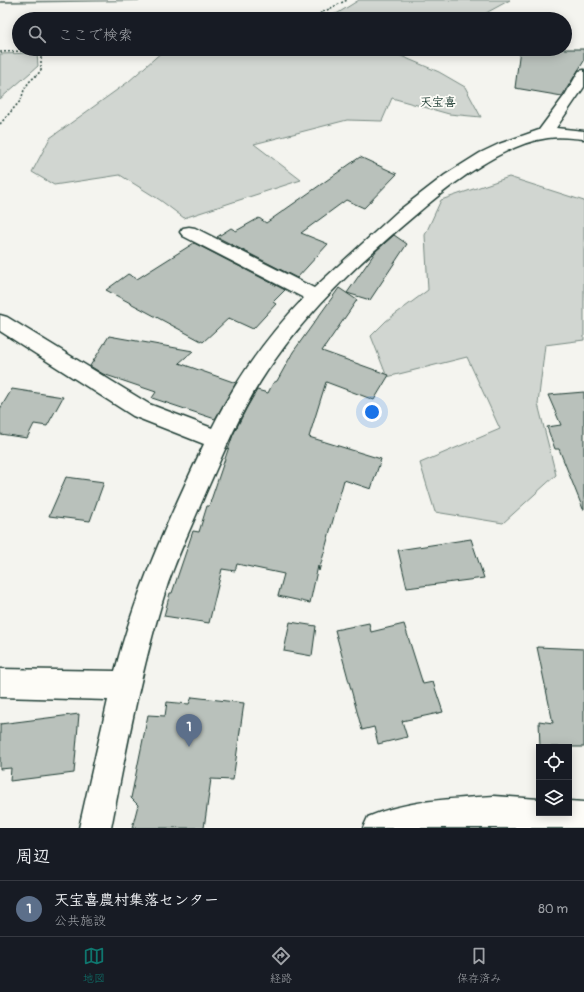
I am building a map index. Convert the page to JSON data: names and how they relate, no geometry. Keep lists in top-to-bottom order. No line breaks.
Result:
{"districts":["天宝喜"],"page":{"search":"ここで検索","pins":"1","heading":"周辺","list":[{"mark":"1","name":"天宝喜農村集落センター","note":"公共施設","value":"80 m"}],"nav":["地図","経路","保存済み"]}}
